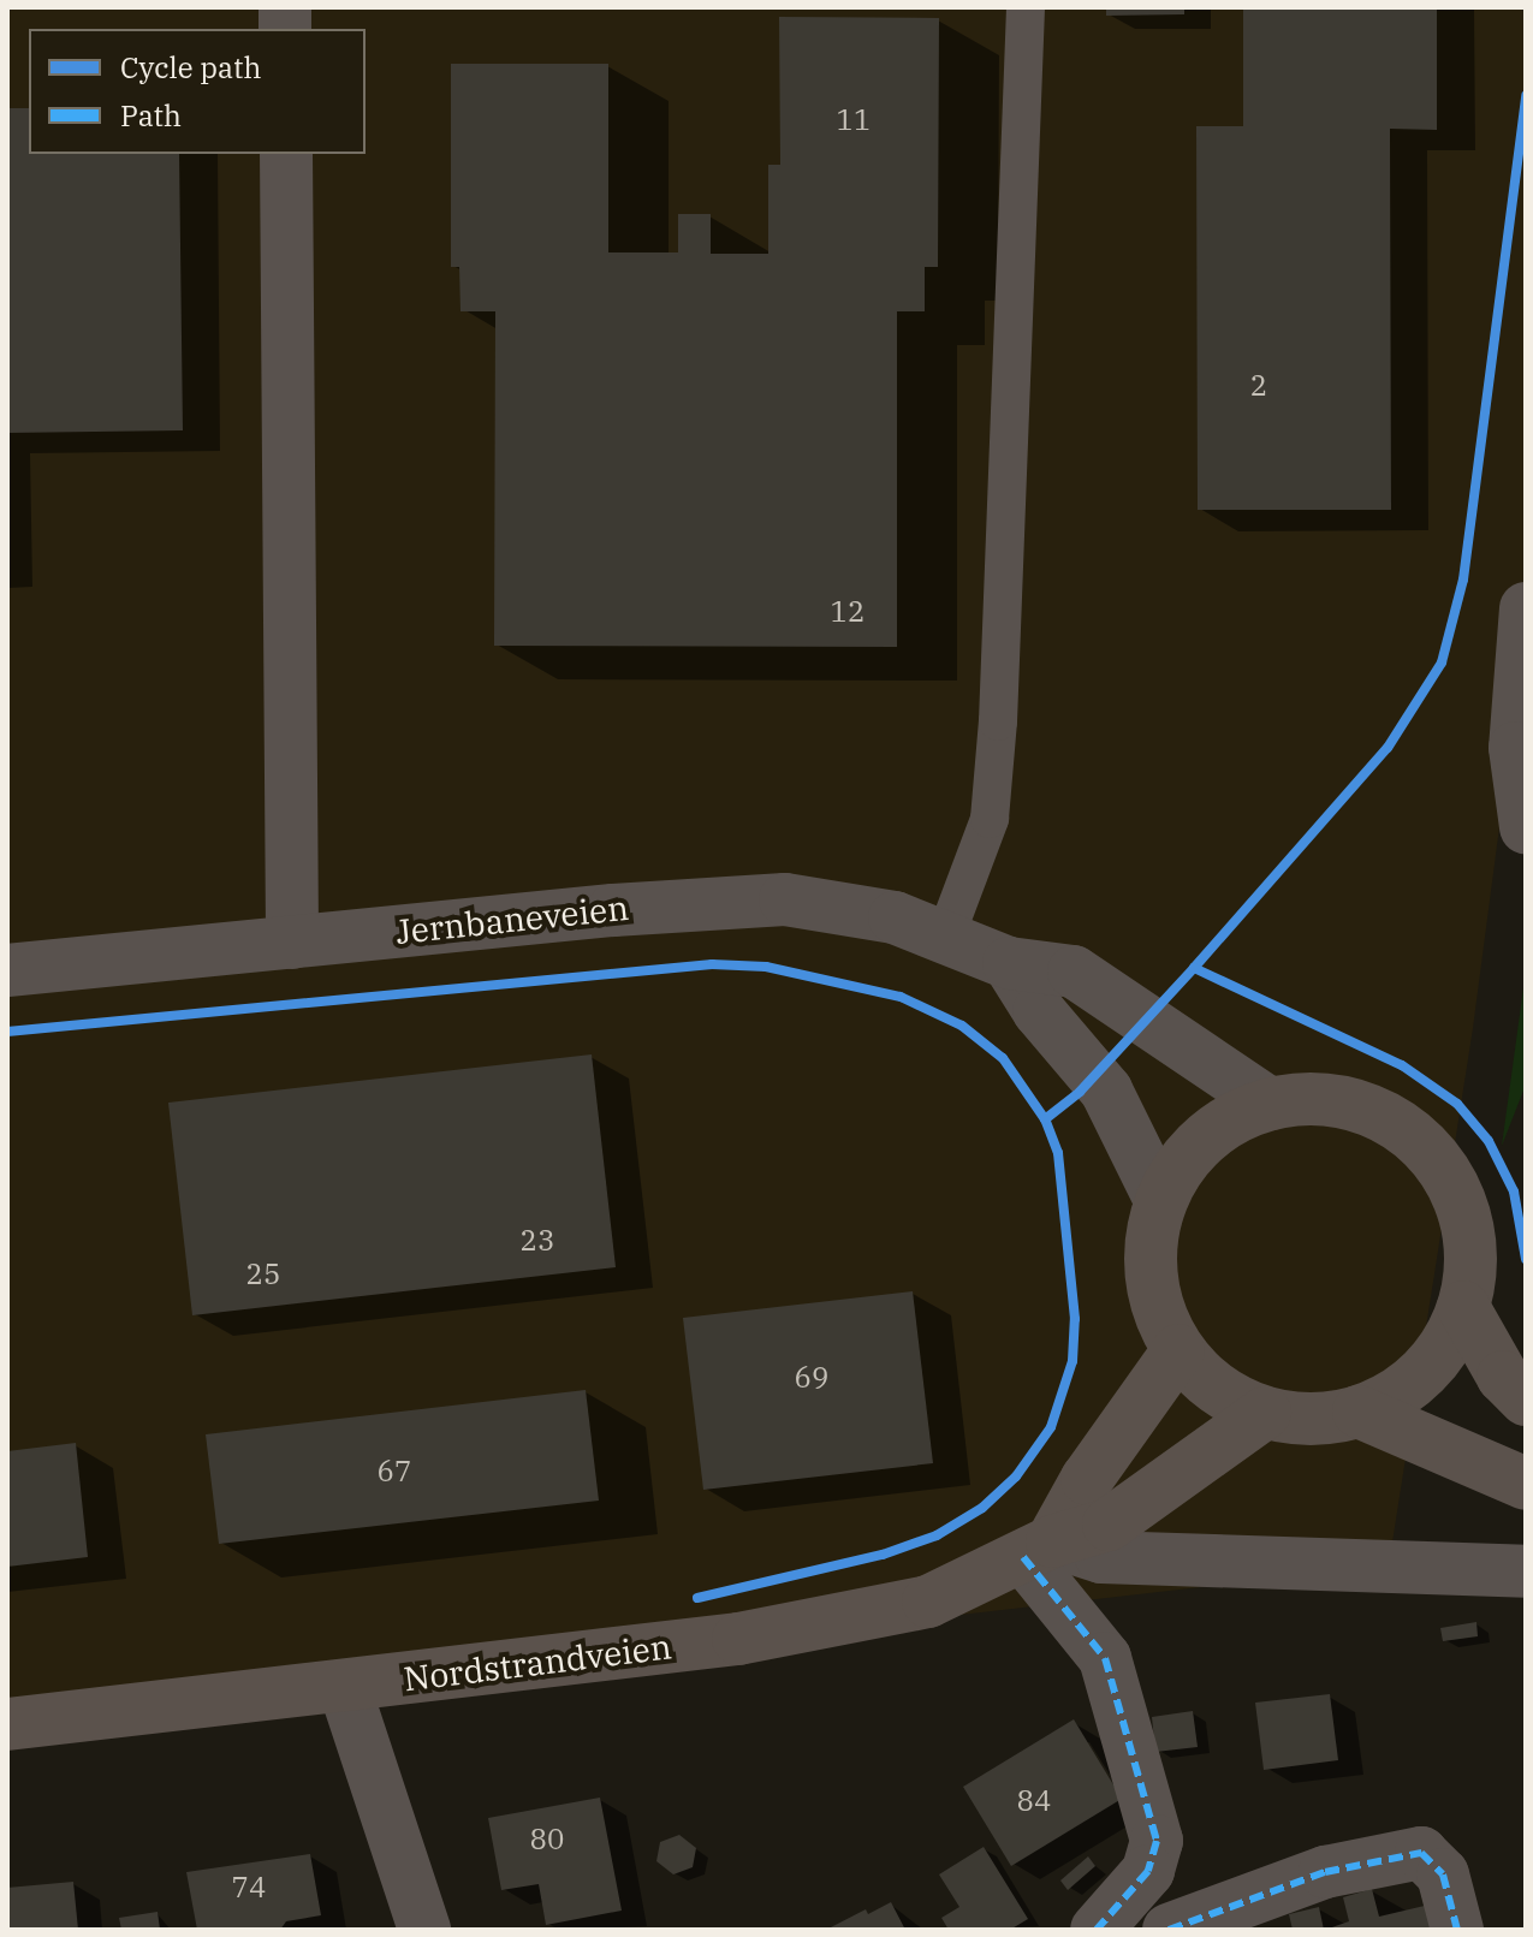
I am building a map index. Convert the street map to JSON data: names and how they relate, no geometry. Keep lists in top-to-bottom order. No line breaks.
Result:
{"streets":{"main road":["Nordstrandveien"],"street":["Jernbaneveien"]},"crossings":[["Jernbaneveien","Nordstrandveien"]],"house_numbers":["11","2","12","23","25","69","67","84","80","74"],"legend":["Cycle path","Path"]}
